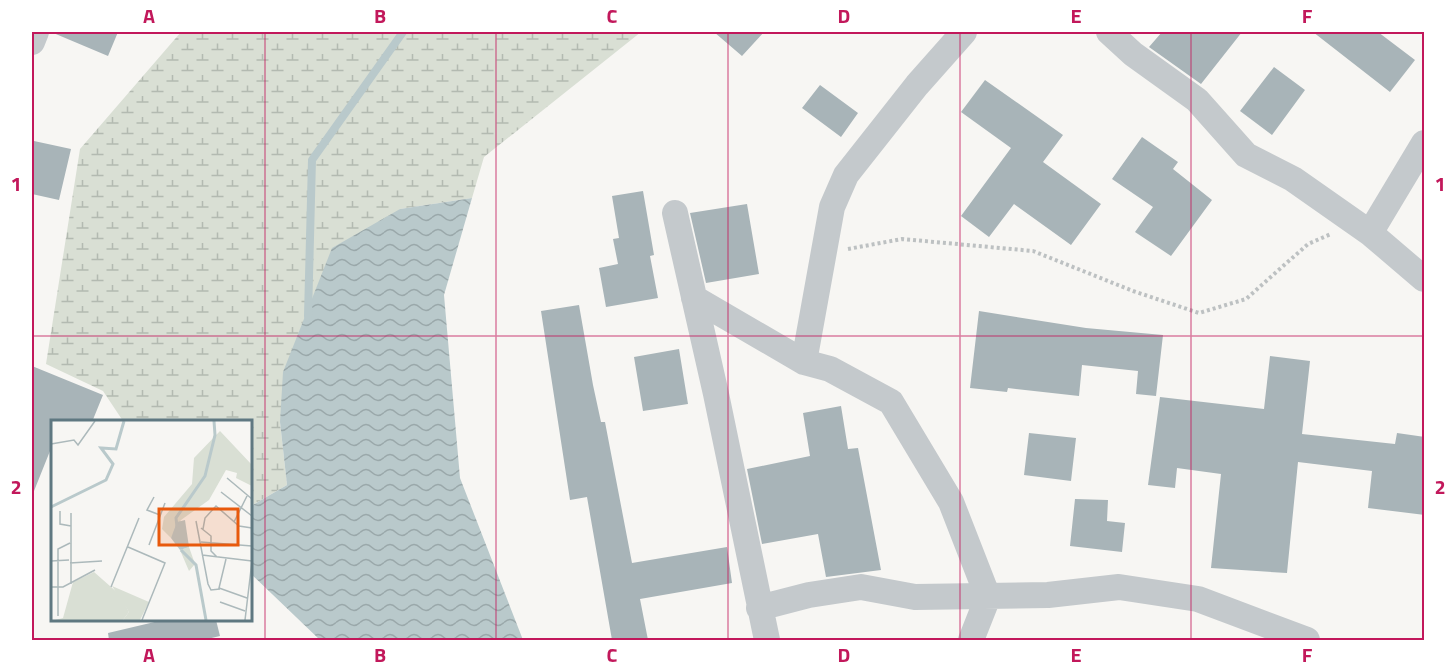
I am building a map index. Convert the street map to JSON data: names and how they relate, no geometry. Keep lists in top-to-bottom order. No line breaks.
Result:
{"grid":{"columns":["A","B","C","D","E","F"],"rows":["1","2"]}}
